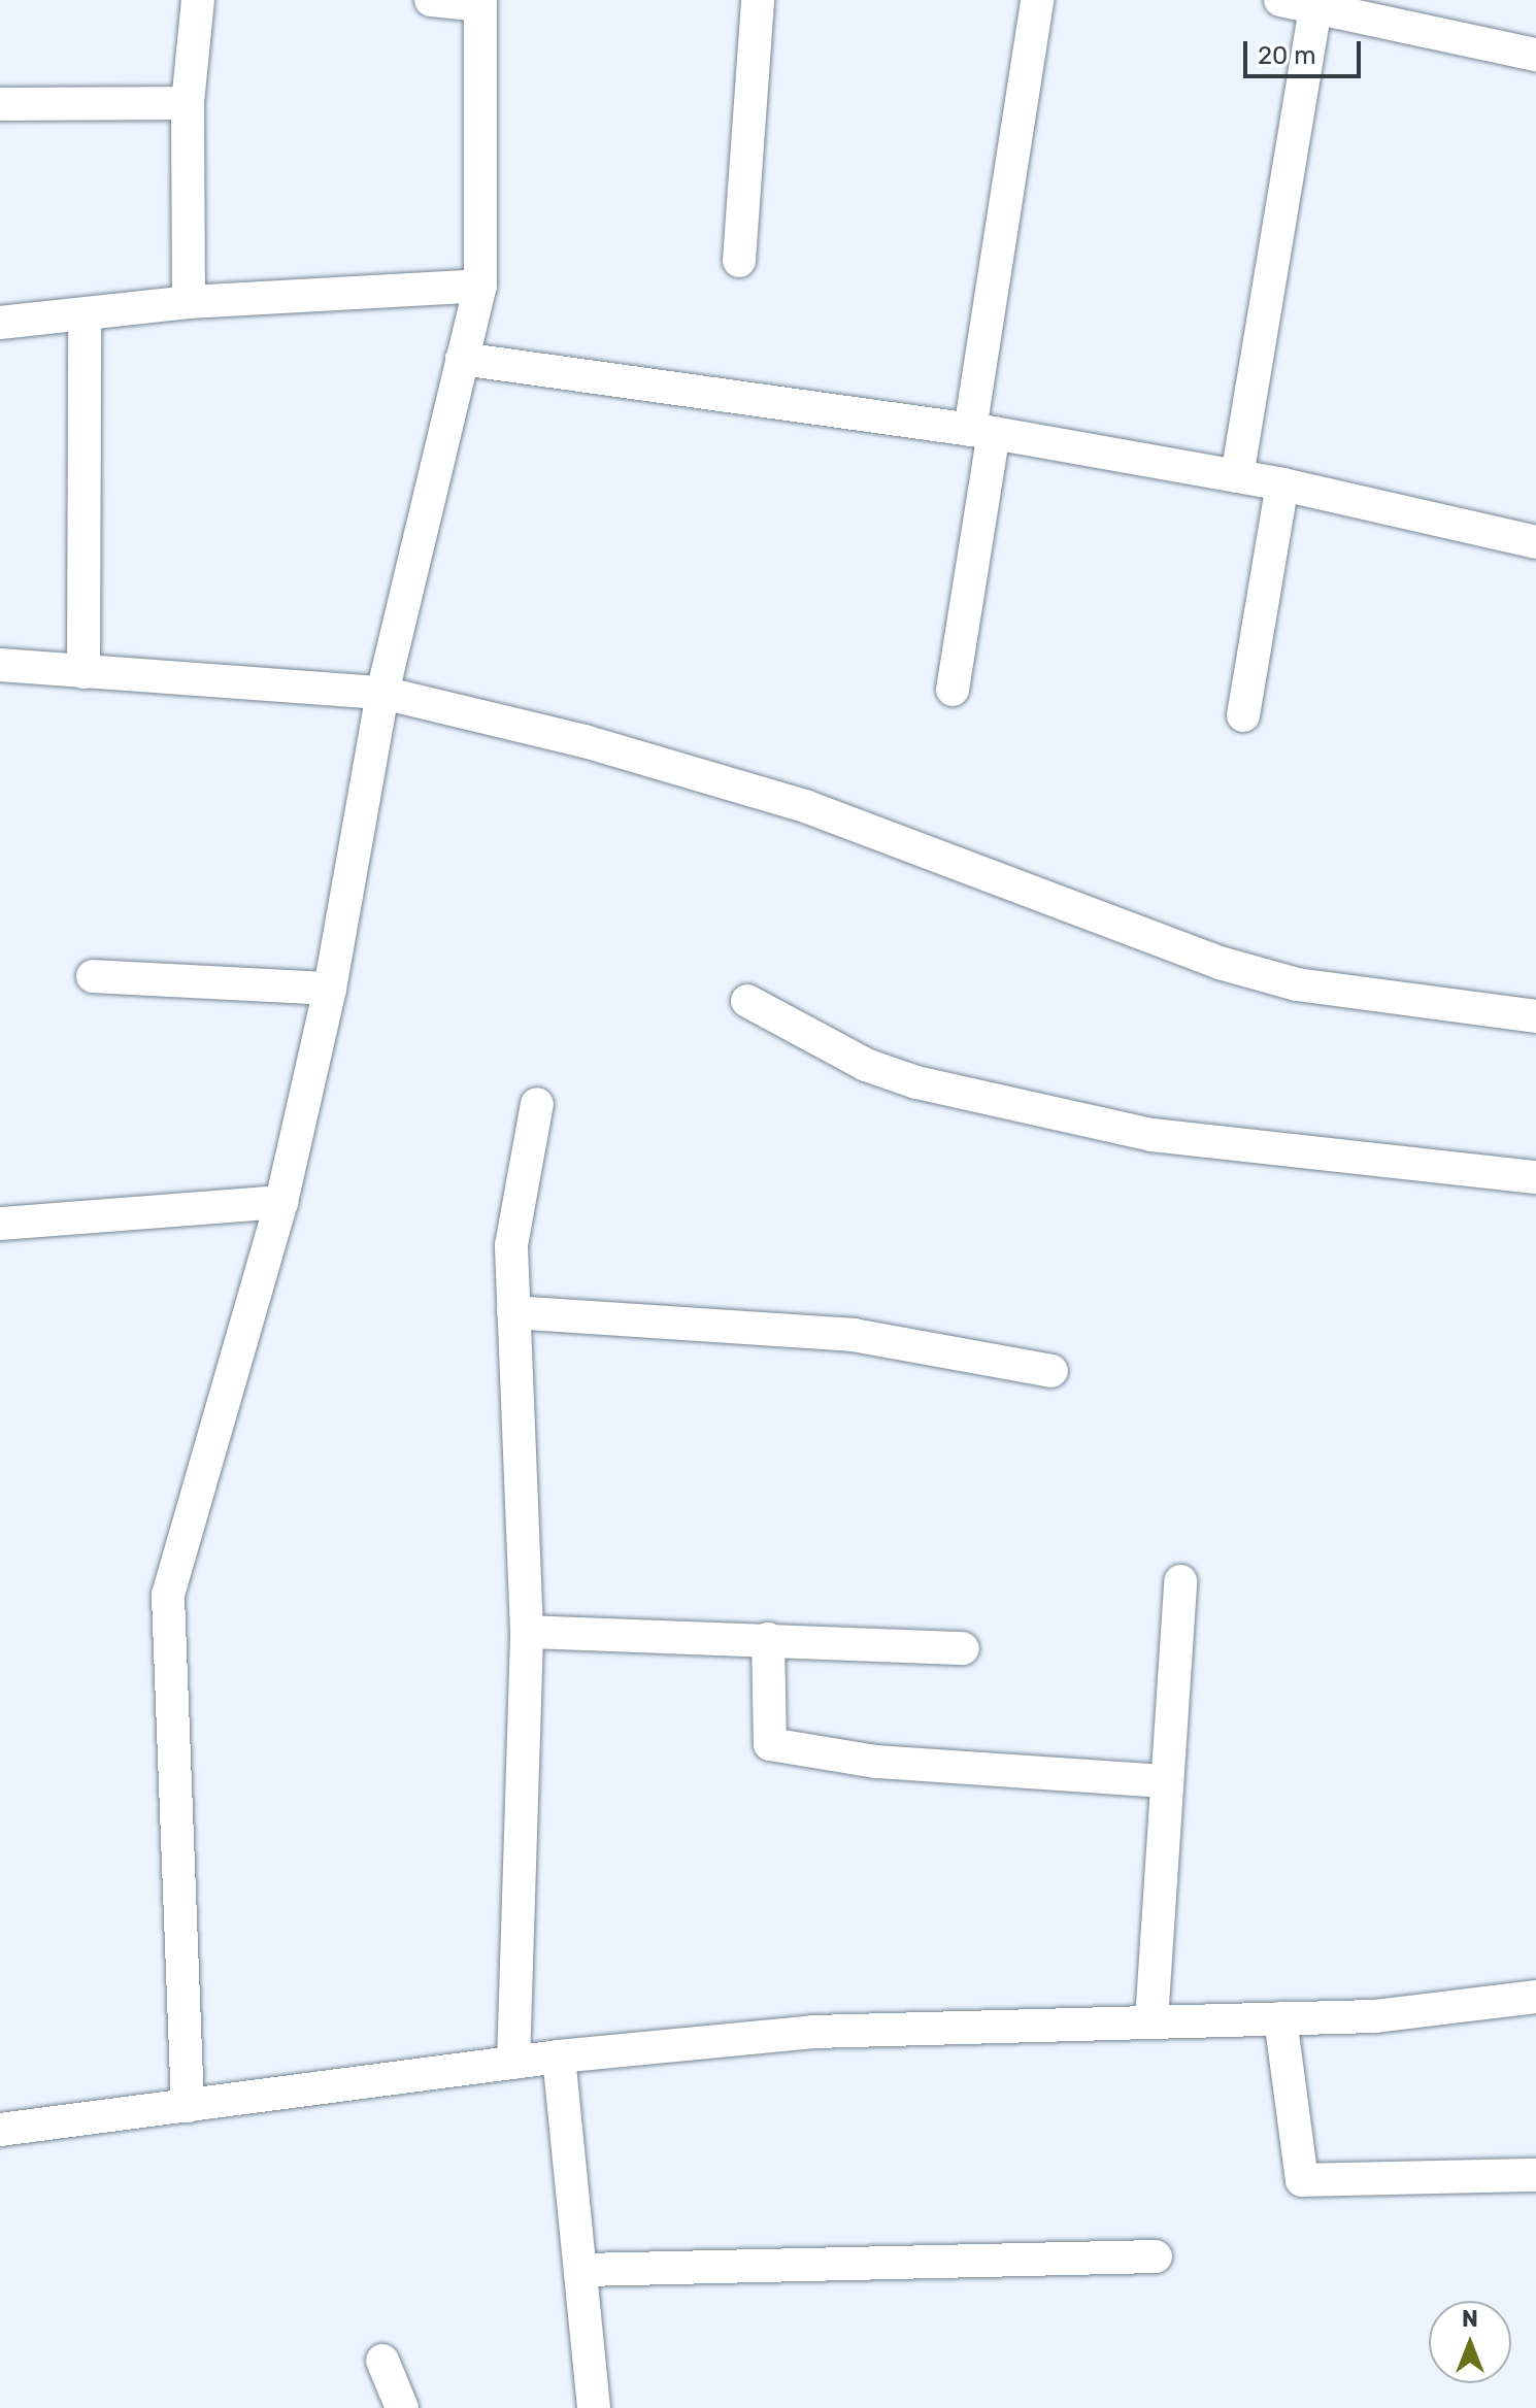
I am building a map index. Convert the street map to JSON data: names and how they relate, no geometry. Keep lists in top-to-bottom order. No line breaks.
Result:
{"scale_bar":"20 m","north":"top"}
